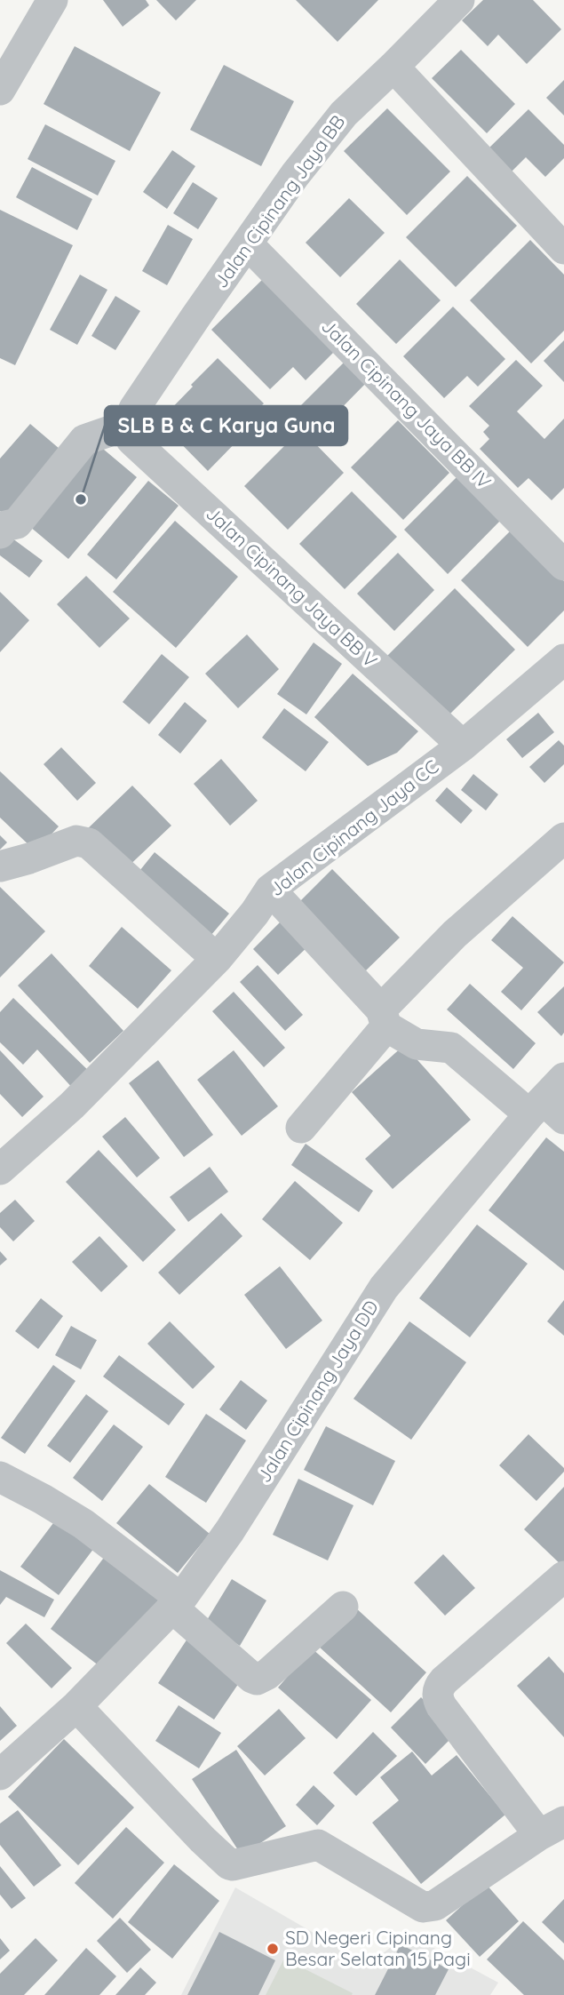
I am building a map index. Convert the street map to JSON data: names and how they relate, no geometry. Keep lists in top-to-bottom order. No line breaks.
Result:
{"streets":{"street":["Jalan Cipinang Jaya BB","Jalan Cipinang Jaya BB IV","Jalan Cipinang Jaya BB V","Jalan Cipinang Jaya CC","Jalan Cipinang Jaya DD"]},"crossings":[["Jalan Cipinang Jaya BB","Jalan Cipinang Jaya BB IV"],["Jalan Cipinang Jaya BB","Jalan Cipinang Jaya BB V"],["Jalan Cipinang Jaya BB V","Jalan Cipinang Jaya CC"]],"places":["SLB B & C Karya Guna","SD Negeri Cipinang Besar Selatan 15 Pagi"]}
